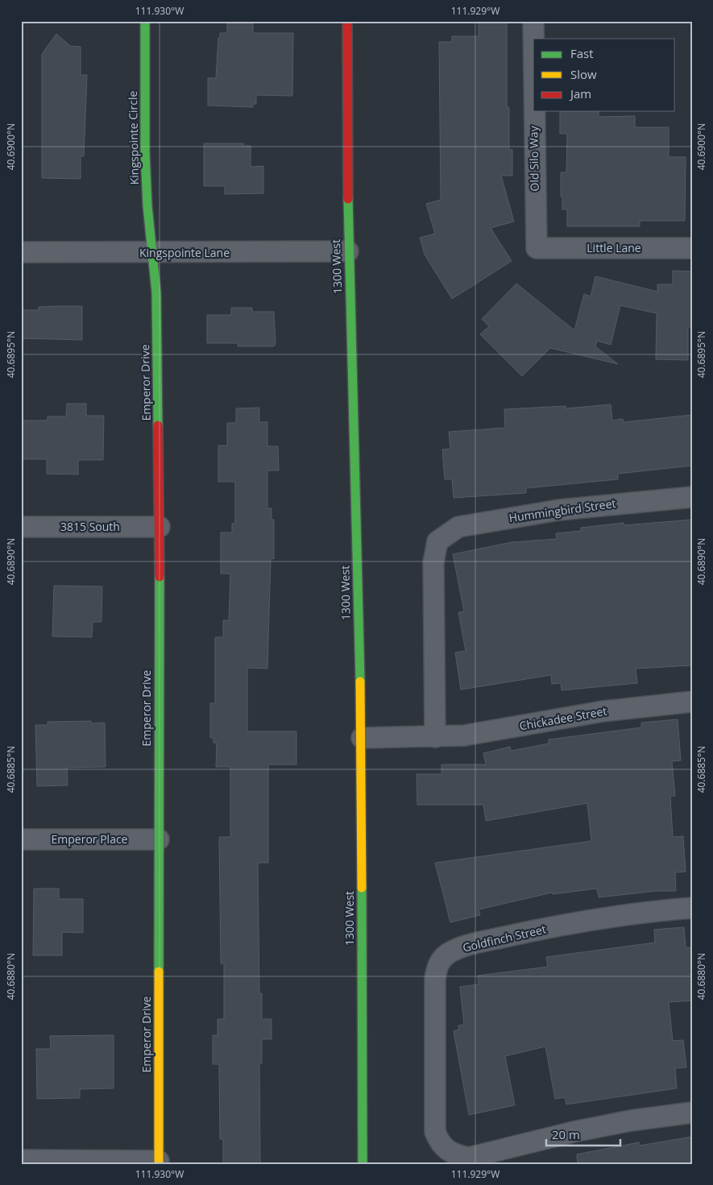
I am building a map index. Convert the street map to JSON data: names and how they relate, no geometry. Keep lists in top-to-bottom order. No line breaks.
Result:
{"streets":{"street":["Kingspointe Circle","Old Silo Way","Little Lane","Kingspointe Lane","1300 West","Emperor Drive","Hummingbird Street","3815 South","Chickadee Street","Emperor Place","Goldfinch Street"]},"crossings":[["Kingspointe Circle","Kingspointe Lane"],["Kingspointe Circle","Emperor Drive"],["Old Silo Way","Little Lane"],["Kingspointe Lane","1300 West"],["Kingspointe Lane","Emperor Drive"],["1300 West","Chickadee Street"],["Emperor Drive","3815 South"],["Emperor Drive","Emperor Place"],["Hummingbird Street","Chickadee Street"]],"legend":["Fast","Slow","Jam"],"scale_bar":"20 m","coordinates":["111.930°W","111.929°W","40.6900°N","40.6895°N","40.6890°N","40.6885°N","40.6880°N"]}
